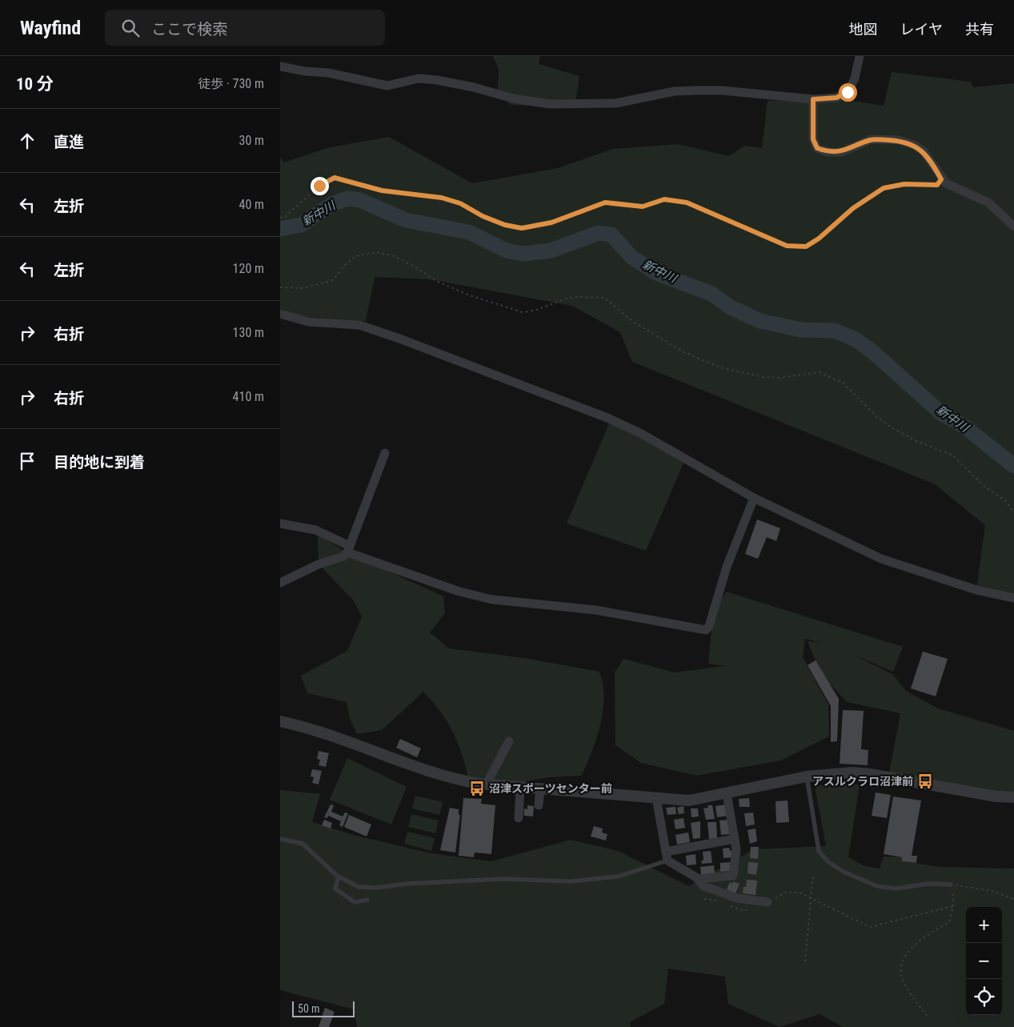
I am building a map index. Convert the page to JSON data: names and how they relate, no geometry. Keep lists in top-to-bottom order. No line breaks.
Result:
{"water":["新中川"],"places":{"bus stop":["アスルクラロ沼津前","沼津スポーツセンター前"]},"scale_bar":"50 m","page":{"header":"Wayfind","search":"ここで検索","nav":["地図","レイヤ","共有"],"heading":["10 分","徒歩 · 730 m"],"list":[["直進","30 m"],["左折","40 m"],["左折","120 m"],["右折","130 m"],["右折","410 m"],"目的地に到着"],"map_buttons":["+","−"],"scale":"50 m"}}
